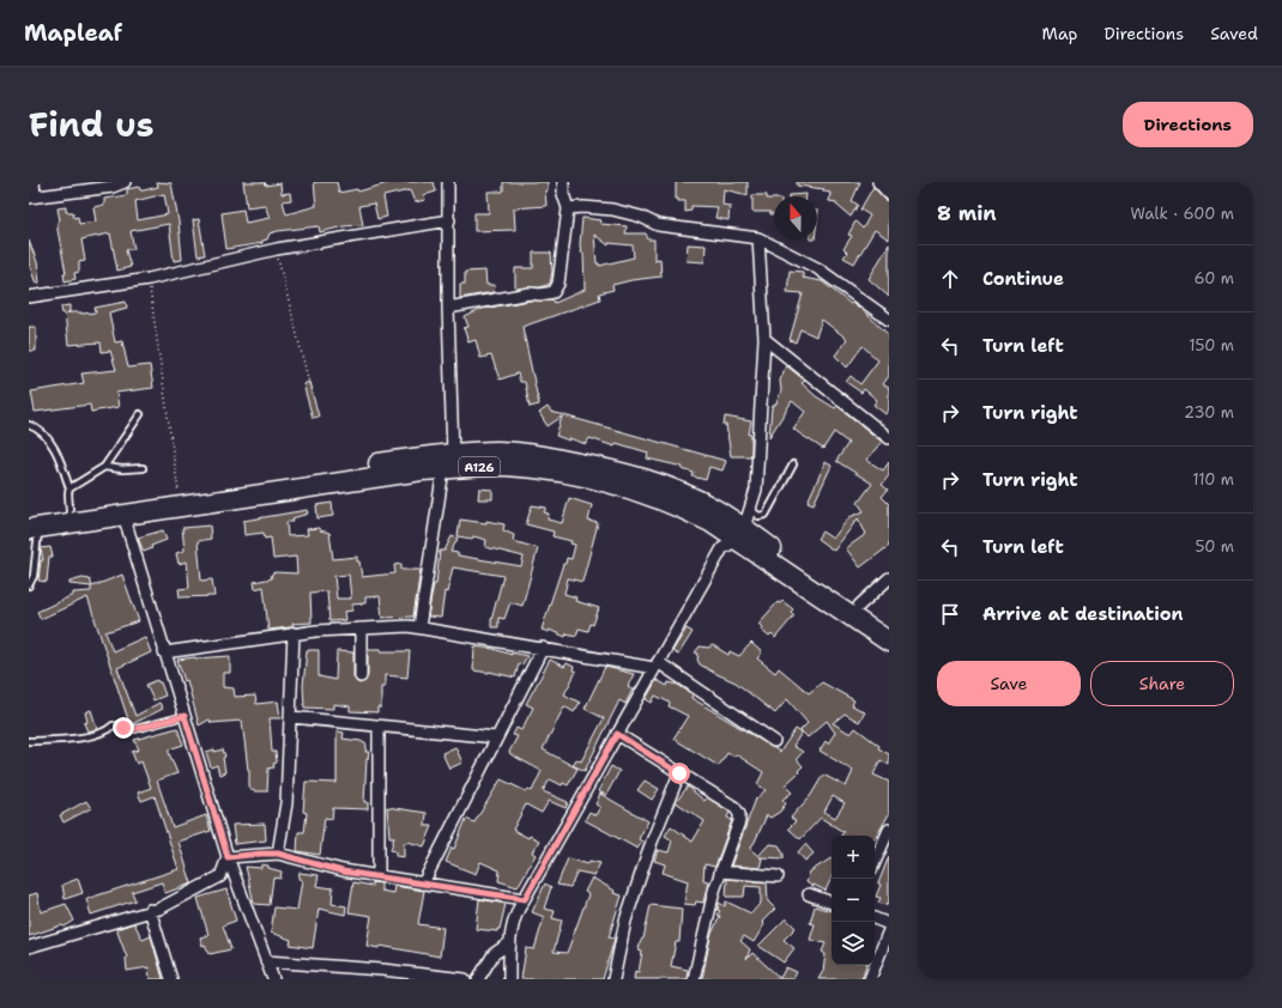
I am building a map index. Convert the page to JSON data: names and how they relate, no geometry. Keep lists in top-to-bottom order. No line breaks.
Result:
{"streets":{"highway":["A126"]},"north":"top","page":{"header":"Mapleaf","nav":["Map","Directions","Saved"],"title":"Find us","buttons":["Directions",["Save","Share"]],"heading":["8 min","Walk · 600 m"],"list":[["Continue","60 m"],["Turn left","150 m"],["Turn right","230 m"],["Turn right","110 m"],["Turn left","50 m"],"Arrive at destination"],"map_buttons":["+","−"]}}
